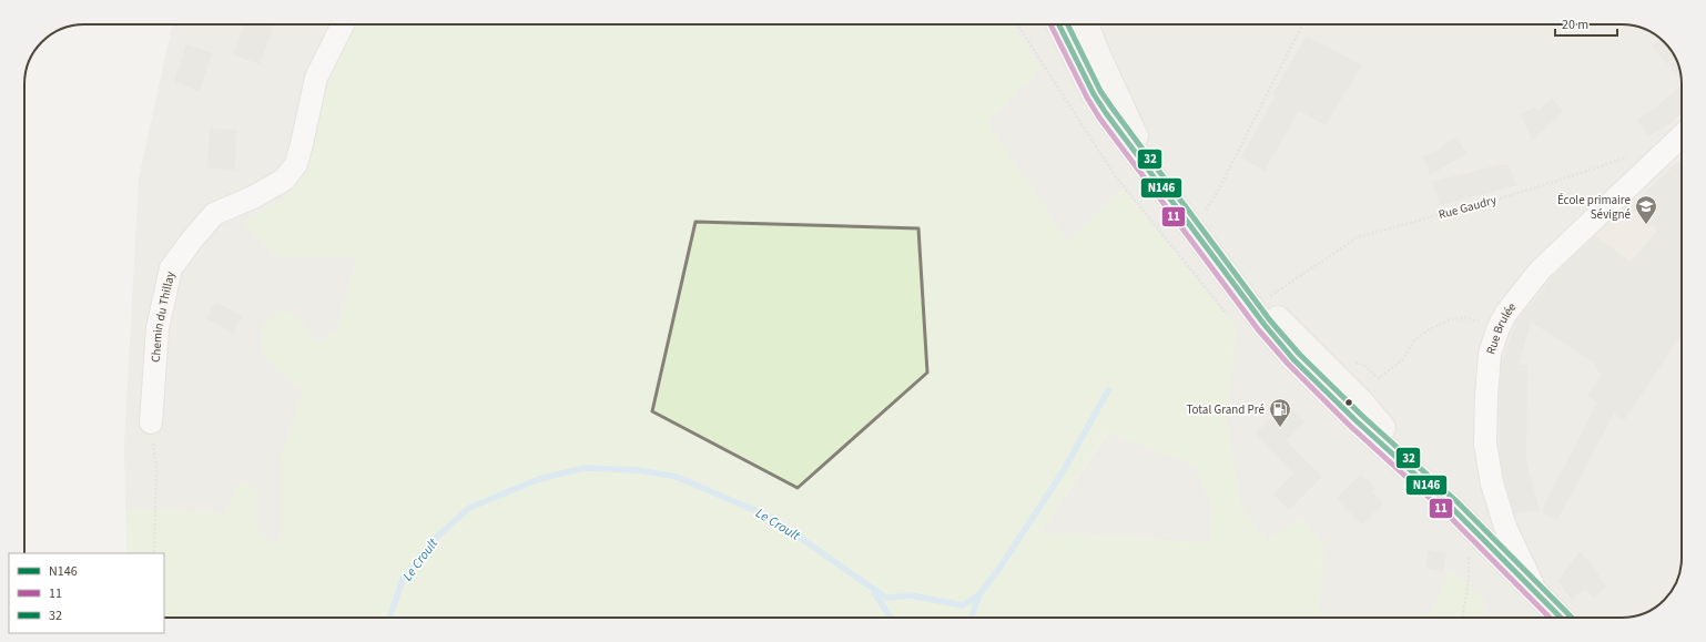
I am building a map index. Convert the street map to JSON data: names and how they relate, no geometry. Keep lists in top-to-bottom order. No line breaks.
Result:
{"streets":{"street":["Chemin du Thillay","Rue Brulée"],"path":["Rue Gaudry"]},"water":["Le Croult"],"places":{"school or university":["École primaire Sévigné"],"fuel station":["Total Grand Pré"]},"lines":["transit line N146","transit line 11","transit line 32"],"legend":["N146","11","32"],"scale_bar":"20 m"}
